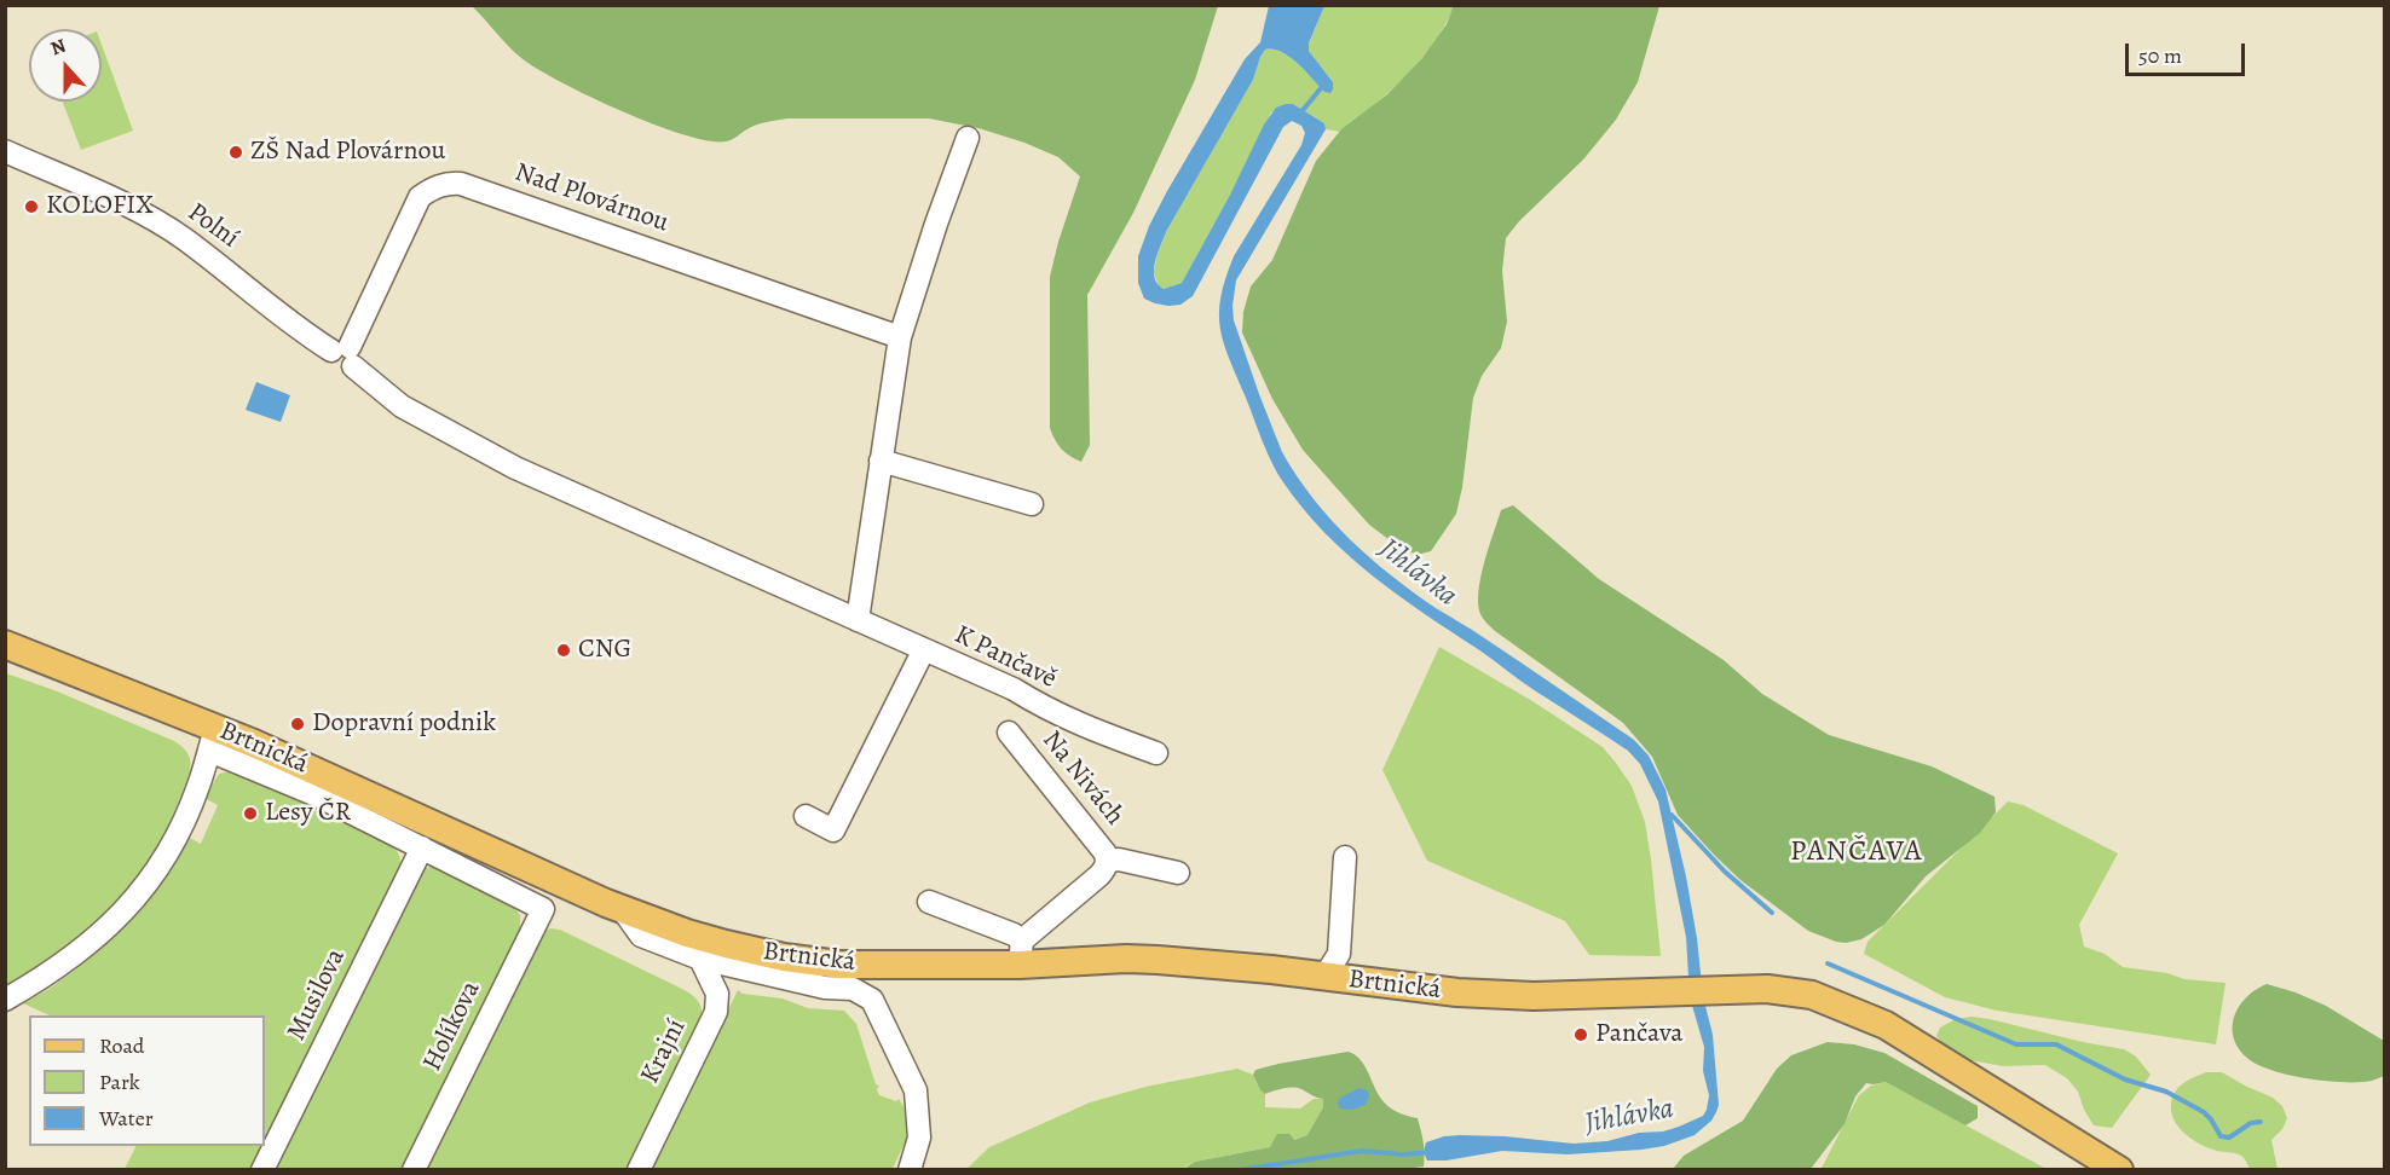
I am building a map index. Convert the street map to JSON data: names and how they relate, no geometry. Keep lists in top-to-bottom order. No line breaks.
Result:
{"streets":{"main road":["Brtnická"],"street":["Nad Plovárnou","Polní","K Pančavě","Na Nivách","Musilova","Holíkova","Krajní"]},"crossings":[["Nad Plovárnou","Polní"],["Brtnická","Na Nivách"],["Brtnická","Musilova"],["Brtnická","Holíkova"]],"districts":["PANČAVA"],"water":["Jihlávka"],"places":["ZŠ Nad Plovárnou","KOLOFIX","CNG","Dopravní podnik","Lesy ČR","Pančava"],"legend":["Road","Park","Water"],"scale_bar":"50 m","north":"top"}
